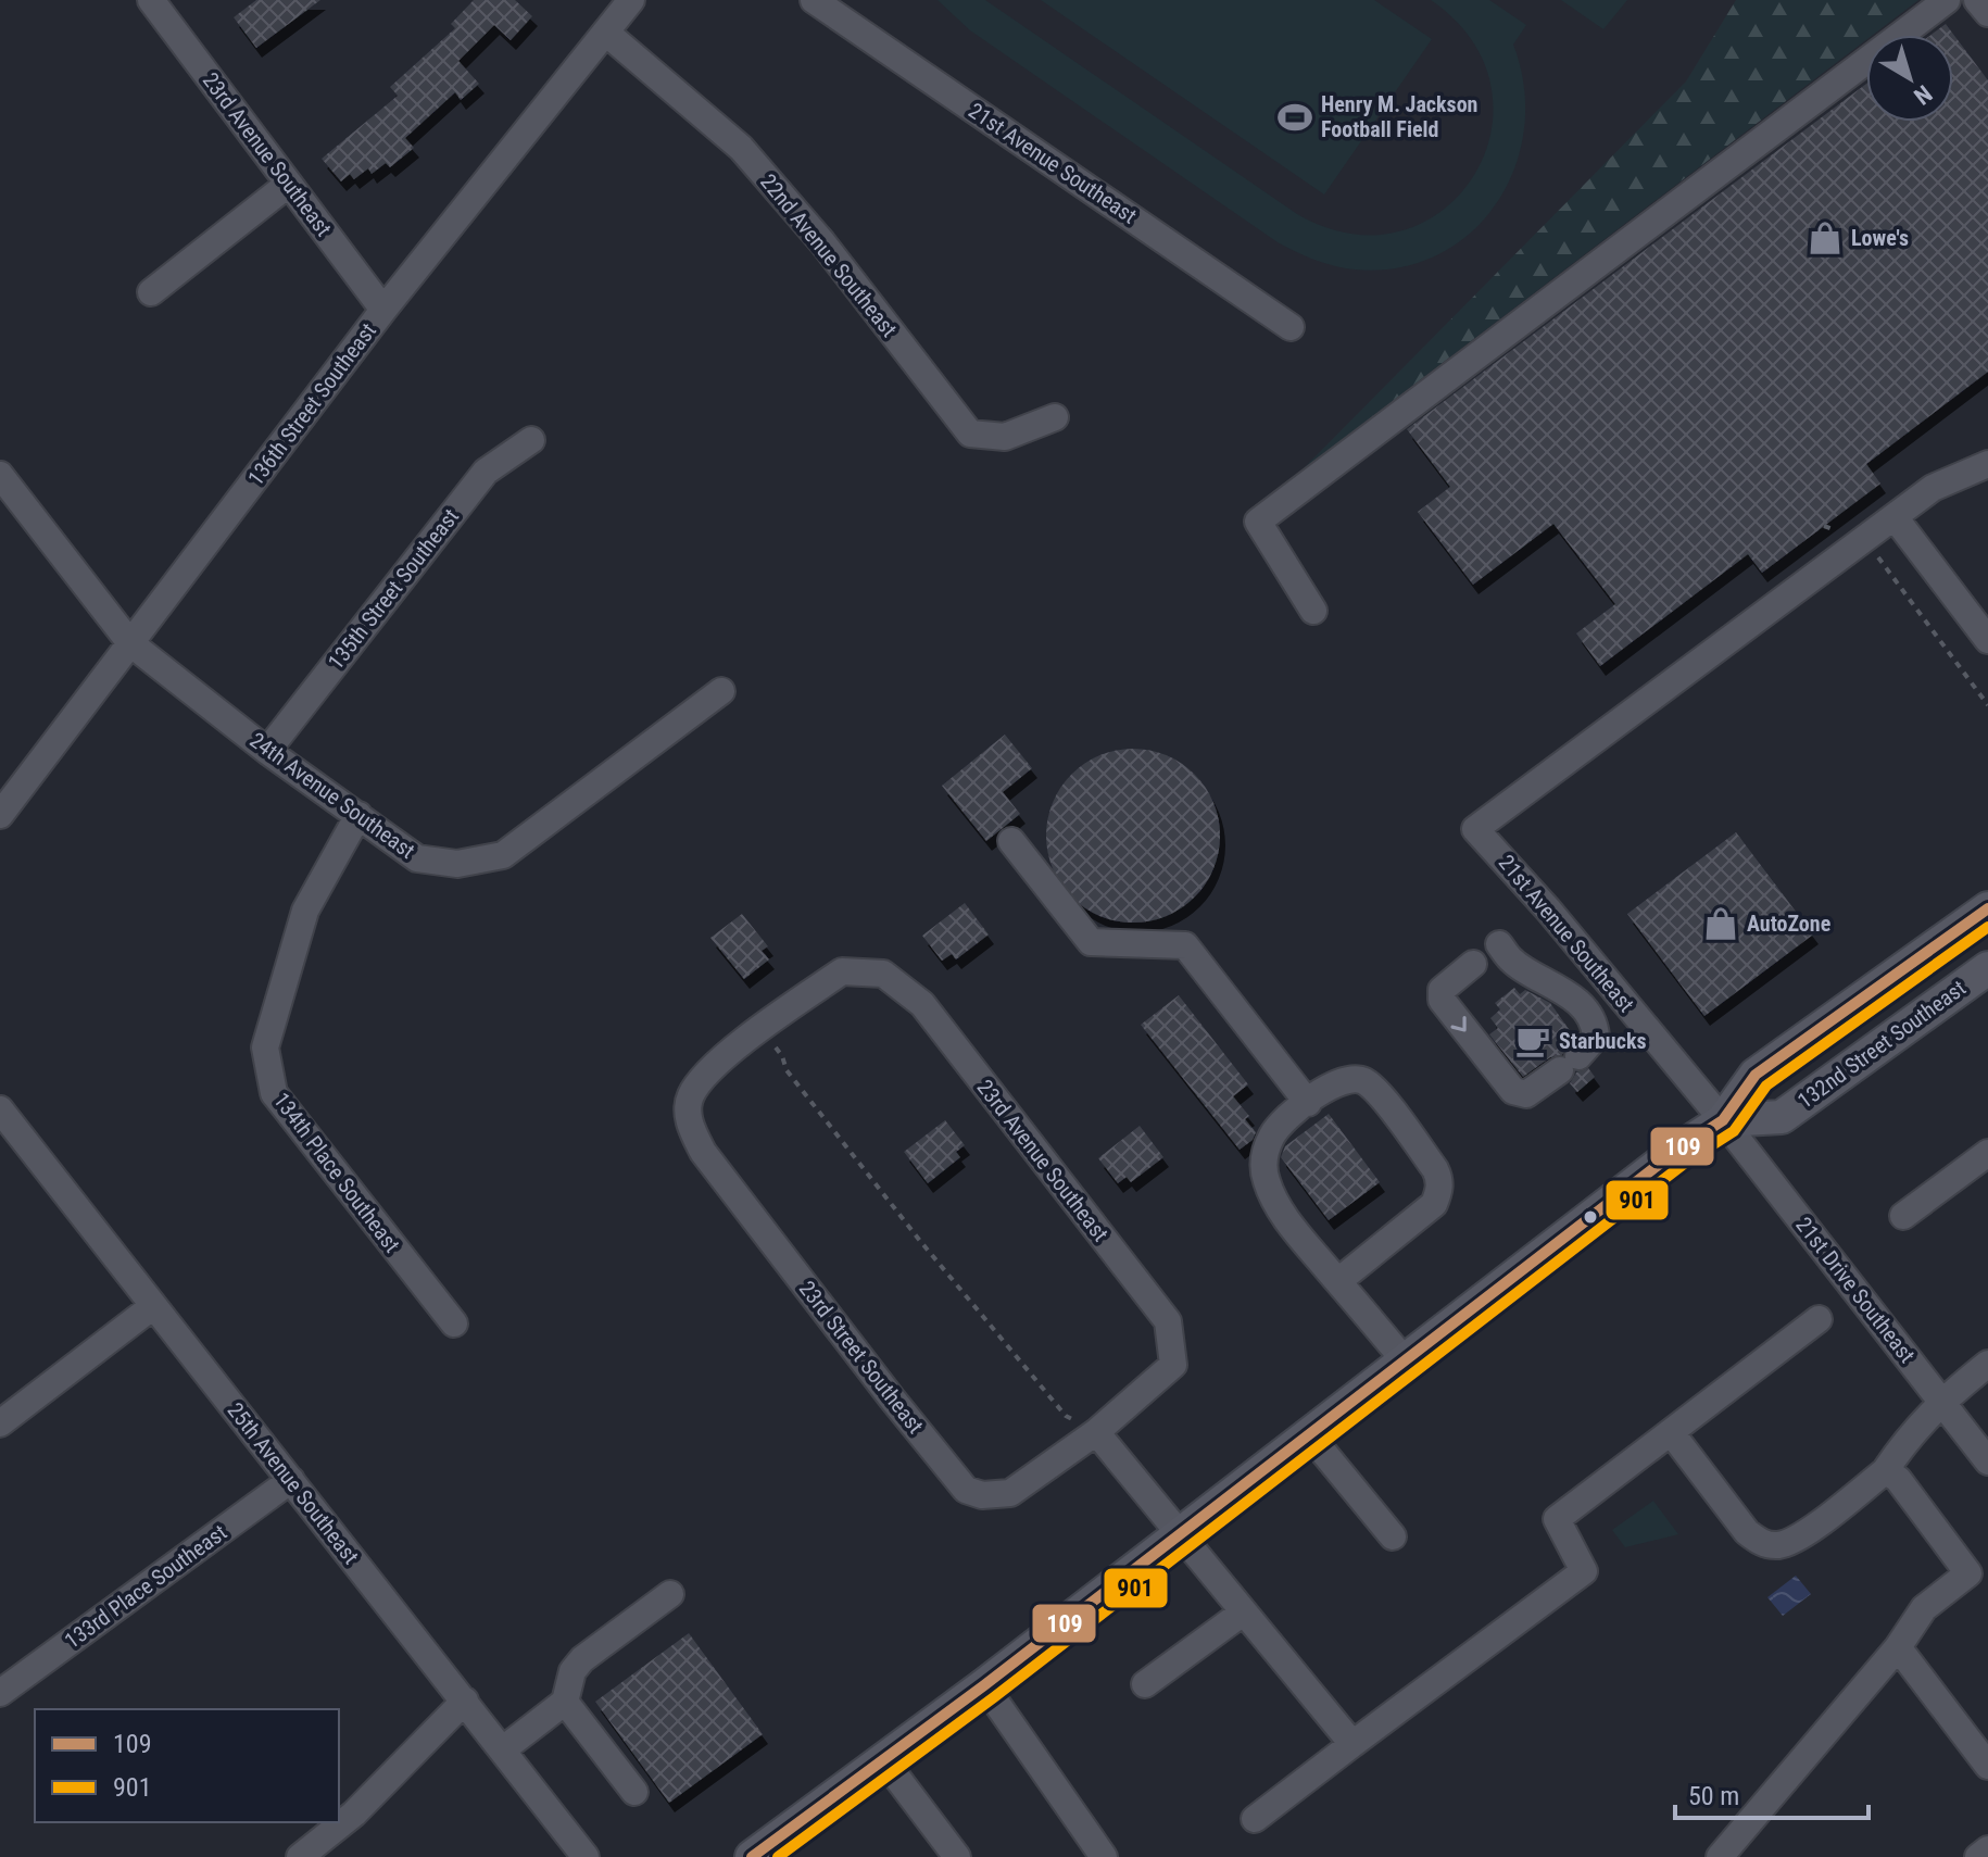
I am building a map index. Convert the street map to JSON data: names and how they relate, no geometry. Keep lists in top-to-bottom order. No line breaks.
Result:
{"streets":{"main road":["132nd Street Southeast"],"street":["23rd Avenue Southeast","21st Avenue Southeast","22nd Avenue Southeast","136th Street Southeast","135th Street Southeast","24th Avenue Southeast","134th Place Southeast","21st Drive Southeast","23rd Street Southeast","25th Avenue Southeast","133rd Place Southeast"]},"crossings":[["23rd Avenue Southeast","136th Street Southeast"],["23rd Avenue Southeast","23rd Street Southeast"],["21st Avenue Southeast","132nd Street Southeast"],["21st Avenue Southeast","21st Drive Southeast"],["22nd Avenue Southeast","136th Street Southeast"],["136th Street Southeast","24th Avenue Southeast"],["135th Street Southeast","24th Avenue Southeast"],["24th Avenue Southeast","134th Place Southeast"],["132nd Street Southeast","21st Drive Southeast"],["25th Avenue Southeast","133rd Place Southeast"]],"places":{"sports":["Henry M. Jackson Football Field"],"shop":["Lowe's","AutoZone"],"cafe":["Starbucks"]},"lines":["transit line 109","transit line 901"],"legend":["109","901"],"scale_bar":"50 m","north":"bottom right"}
